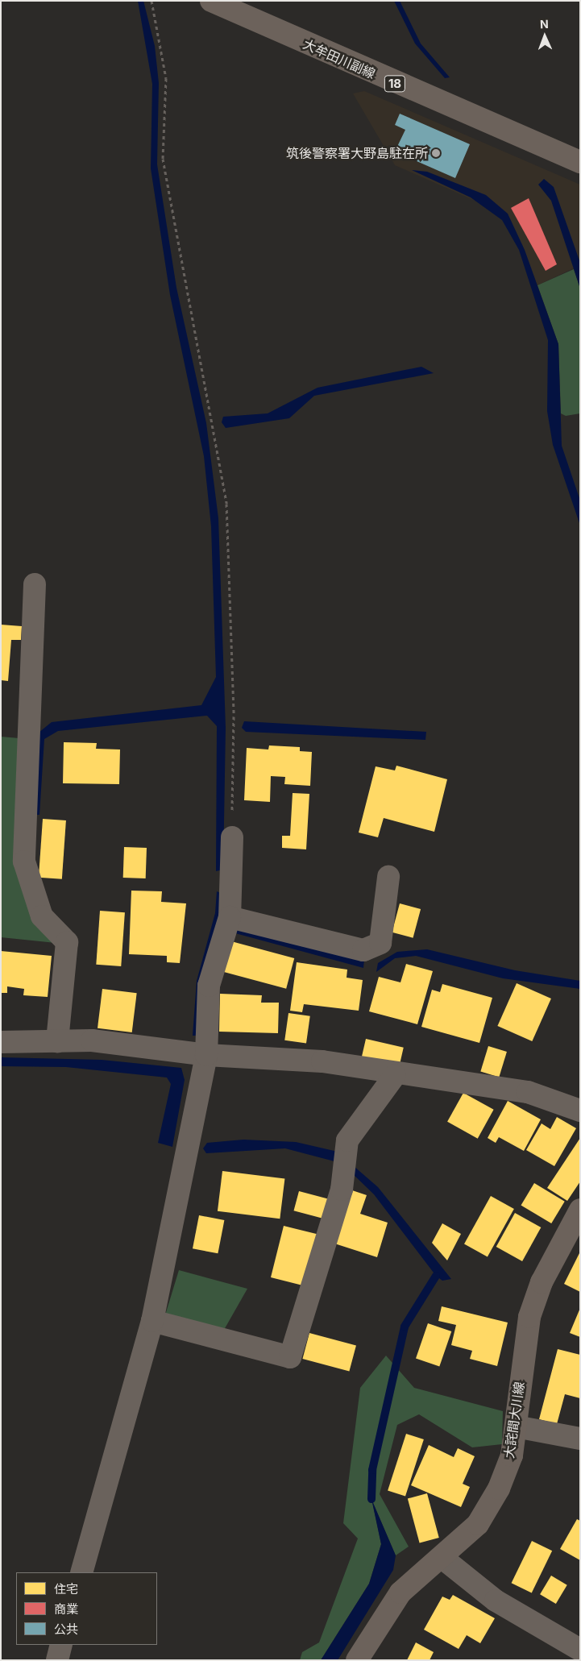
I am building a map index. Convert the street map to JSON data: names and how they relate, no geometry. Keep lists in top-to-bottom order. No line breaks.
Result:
{"streets":{"main road":["大牟田川副線","18","大詫間大川線"]},"places":["筑後警察署大野島駐在所"],"legend":["住宅","商業","公共"],"north":"top"}
